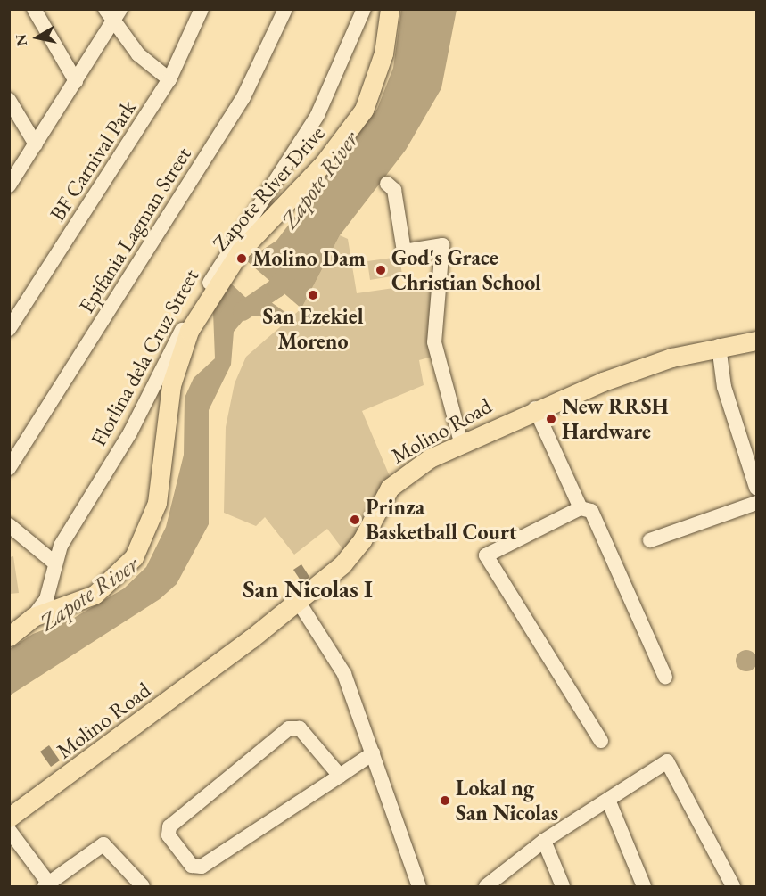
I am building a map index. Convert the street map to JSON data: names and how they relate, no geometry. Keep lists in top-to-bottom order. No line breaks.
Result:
{"streets":{"main road":["Zapote River Drive","Molino Road"],"street":["BF Carnival Park","Epifania Lagman Street","Florlina dela Cruz Street"]},"crossings":[["Zapote River Drive","Florlina dela Cruz Street"]],"districts":["San Nicolas I"],"water":["Zapote River"],"places":["Molino Dam","God's Grace Christian School","San Ezekiel Moreno","New RRSH Hardware","Prinza Basketball Court","Lokal ng San Nicolas"],"north":"left"}
